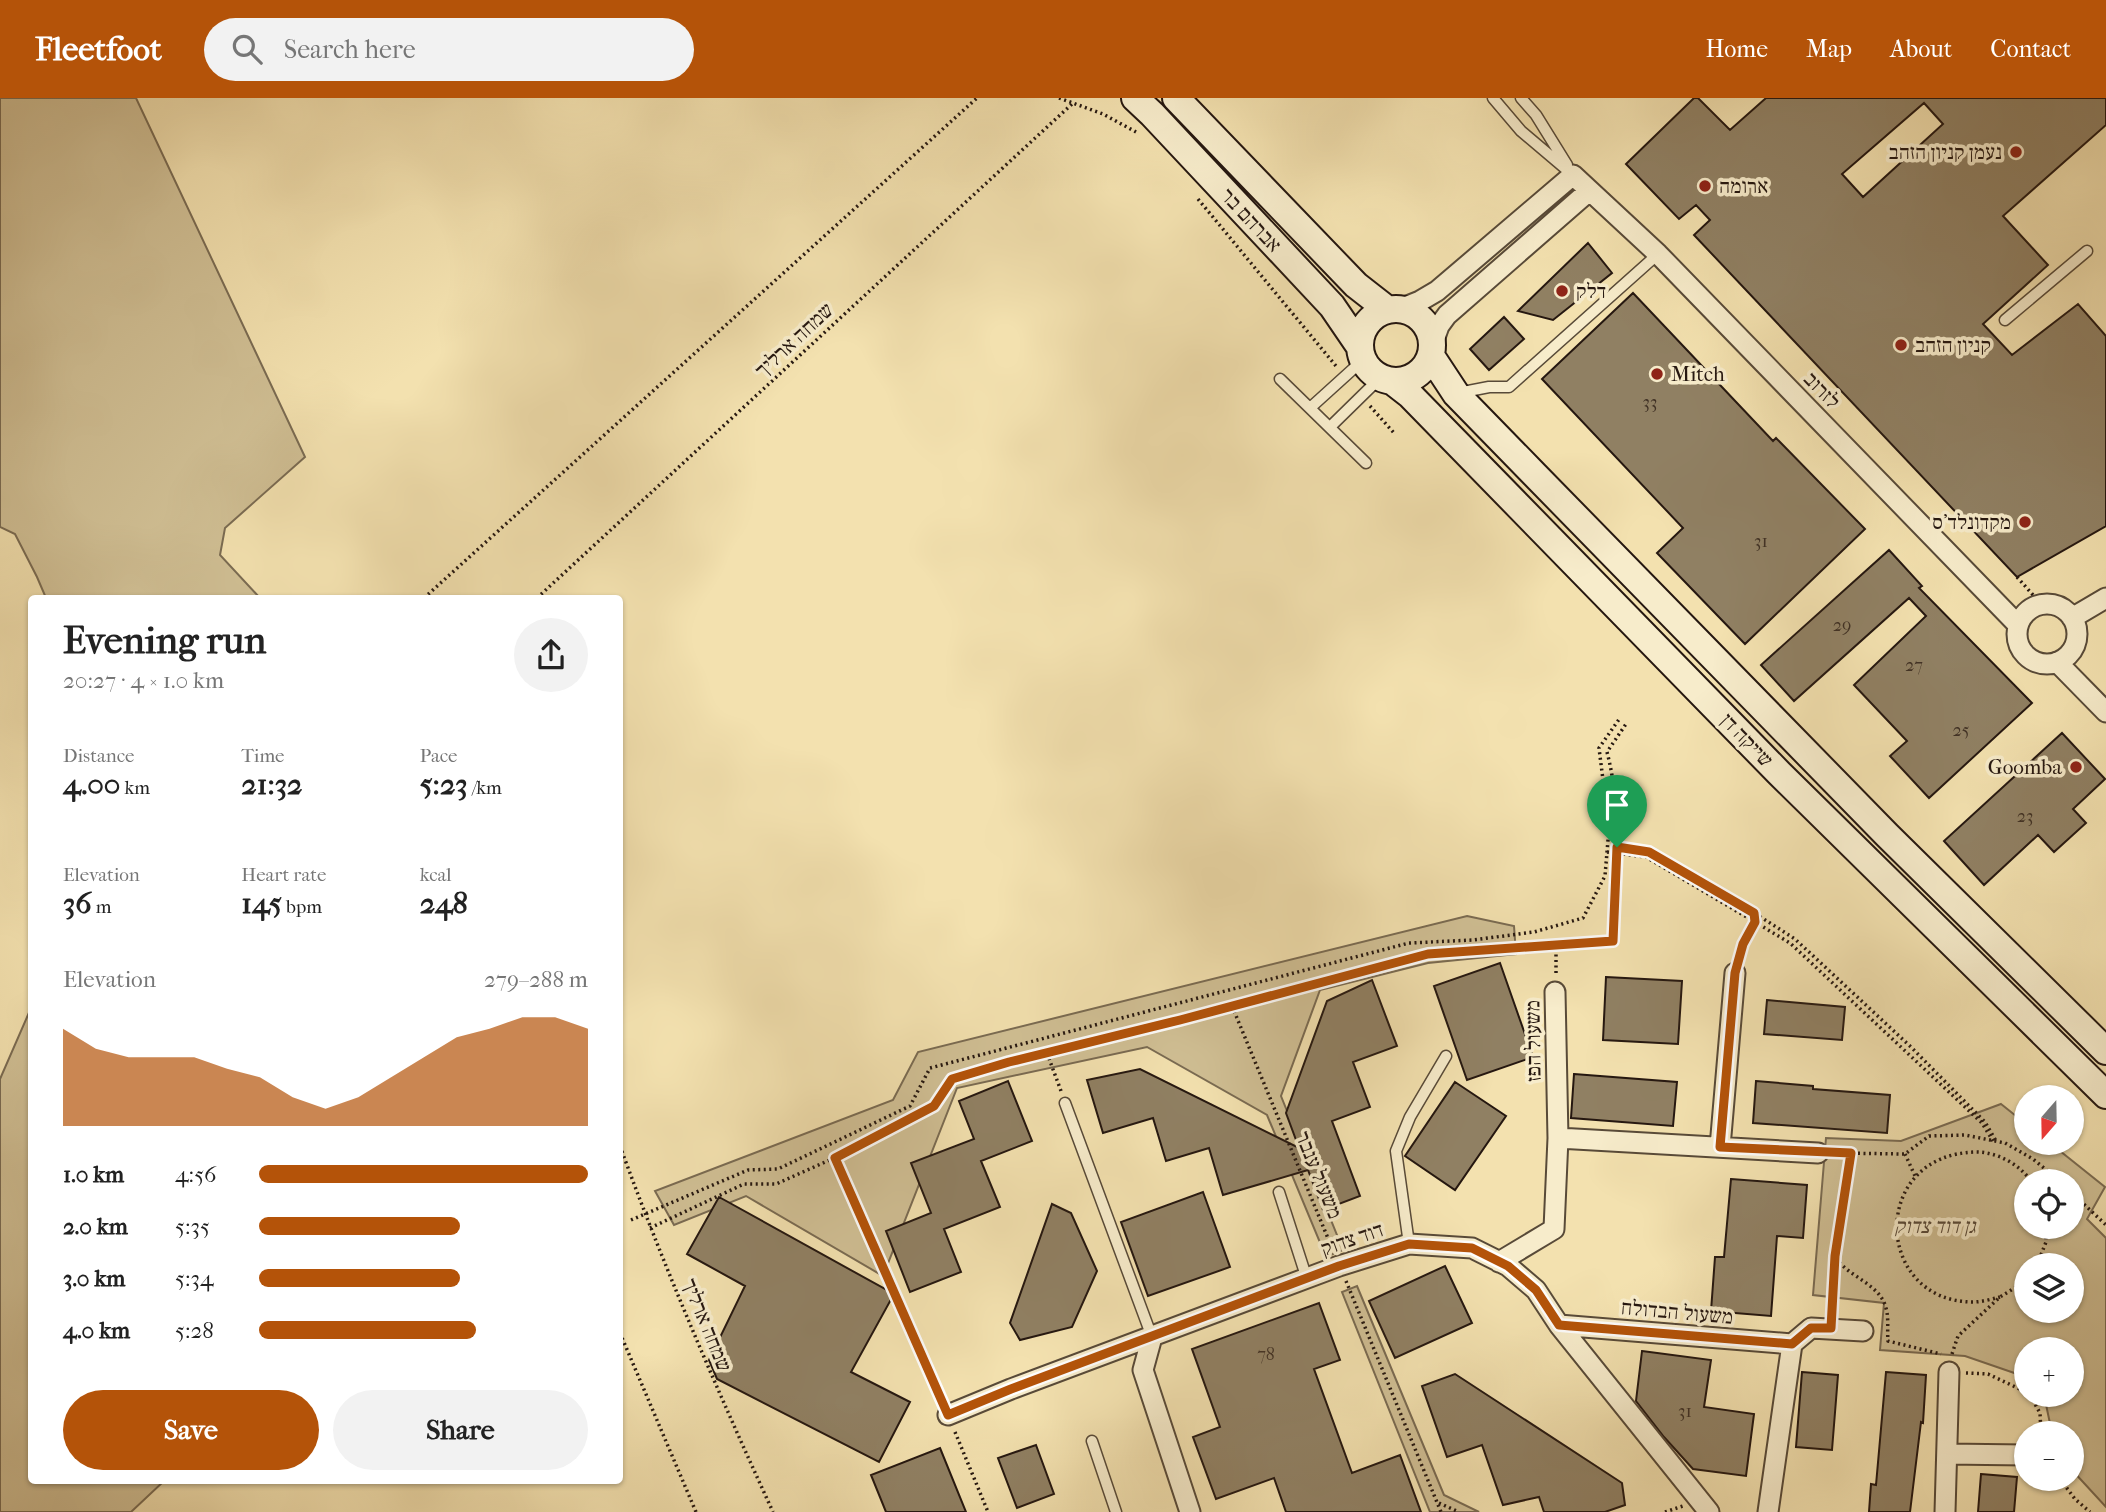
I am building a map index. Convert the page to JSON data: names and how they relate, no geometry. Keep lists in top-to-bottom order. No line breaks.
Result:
{"streets":{"street":["אברהם בר","לזרוב","שייקה דן","משעול הפז","דוד צדוק","משעול הבדולח"],"path":["שמחה ארליך","משעול ענבר"]},"crossings":[["אברהם בר","שייקה דן"],["משעול הפז","דוד צדוק"],["משעול ענבר","דוד צדוק"],["דוד צדוק","משעול הבדולח"]],"parks":["גן דוד צדוק"],"places":["נעמן קניון הזהב","ארומה","דלק","קניון הזהב","Mitch","מקדונלד'ס","Goomba"],"house_numbers":["33","31","29","27","25","23","78","31"],"north":"bottom","page":{"header":"Fleetfoot","search":"Search here","nav":["Home","Map","About","Contact"],"heading":["Evening run","20:27 · 4 × 1.0 km"],"stats":[["Distance","4.00 km"],["Time","21:32"],["Pace","5:23 /km"],["Elevation","36 m"],["Heart rate","145 bpm"],["kcal","248"]],"chart":["Elevation","279–288 m"],"map_buttons":["+","−"],"list":[{"name":"1.0 km","note":"4:56"},{"name":"2.0 km","note":"5:35"},{"name":"3.0 km","note":"5:34"},{"name":"4.0 km","note":"5:28"}],"buttons":["Save","Share"]}}
